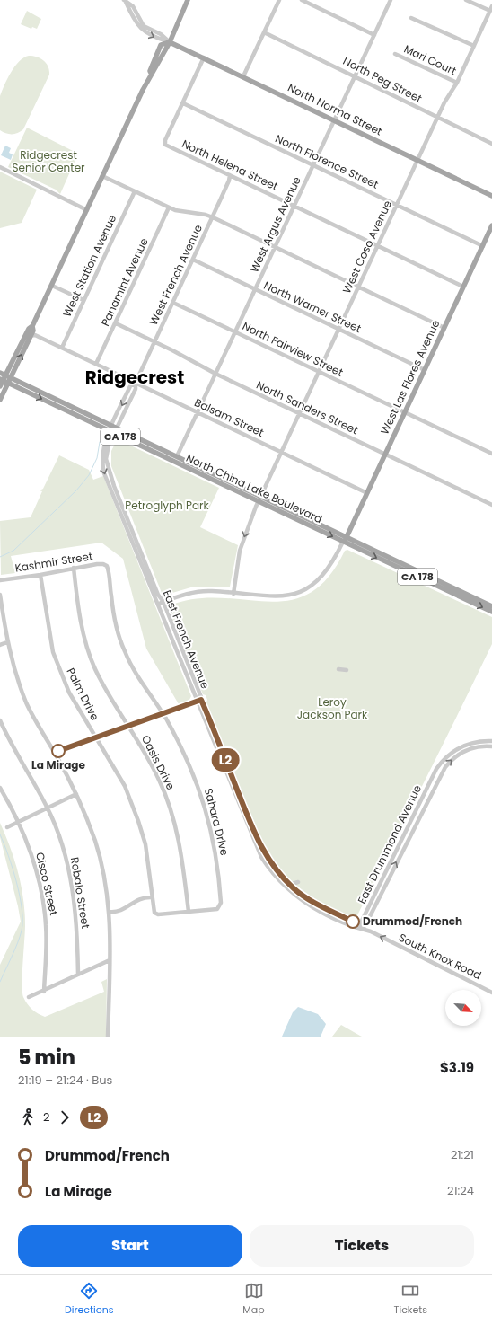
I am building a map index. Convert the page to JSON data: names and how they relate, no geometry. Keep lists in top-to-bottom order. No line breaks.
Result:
{"streets":{"main road":["North Norma Street","West Las Flores Avenue","CA 178","North China Lake Boulevard"],"street":["Mari Court","North Peg Street","North Florence Street","North Helena Street","West Argus Avenue","West Coso Avenue","West Station Avenue","West French Avenue","Panamint Avenue","North Warner Street","North Fairview Street","North Sanders Street","Balsam Street","Kashmir Street","East French Avenue","Palm Drive","Oasis Drive","Sahara Drive","East Drummond Avenue","Cisco Street","Robalo Street","South Knox Road"]},"crossings":[["Mari Court","West Coso Avenue"],["North Peg Street","West Argus Avenue"],["North Peg Street","West Coso Avenue"],["North Norma Street","West Argus Avenue"],["North Norma Street","West Coso Avenue"],["North Florence Street","North Helena Street"],["North Florence Street","West Argus Avenue"],["North Florence Street","West Coso Avenue"],["North Florence Street","West Las Flores Avenue"],["North Helena Street","West Argus Avenue"],["North Helena Street","West Coso Avenue"],["North Helena Street","West French Avenue"],["North Helena Street","West Las Flores Avenue"],["West Argus Avenue","North Warner Street"],["West Argus Avenue","North Fairview Street"],["West Argus Avenue","North Sanders Street"],["West Argus Avenue","Balsam Street"],["West Argus Avenue","North China Lake Boulevard"],["West Coso Avenue","North Warner Street"],["West Coso Avenue","North Fairview Street"],["West Coso Avenue","North Sanders Street"],["West Coso Avenue","Balsam Street"],["West Coso Avenue","North China Lake Boulevard"],["West Station Avenue","Balsam Street"],["West French Avenue","North Warner Street"],["West French Avenue","North Fairview Street"],["West French Avenue","North Sanders Street"],["West French Avenue","Balsam Street"],["West French Avenue","North China Lake Boulevard"],["West French Avenue","East French Avenue"],["Panamint Avenue","North Sanders Street"],["Panamint Avenue","Balsam Street"],["North Warner Street","West Las Flores Avenue"],["North Fairview Street","West Las Flores Avenue"],["West Las Flores Avenue","North Sanders Street"],["West Las Flores Avenue","Balsam Street"],["West Las Flores Avenue","North China Lake Boulevard"],["North China Lake Boulevard","East French Avenue"],["Kashmir Street","Palm Drive"],["Kashmir Street","Oasis Drive"],["Kashmir Street","Sahara Drive"],["East French Avenue","East Drummond Avenue"],["East French Avenue","South Knox Road"],["Palm Drive","Oasis Drive"],["Palm Drive","Sahara Drive"],["Oasis Drive","Sahara Drive"],["East Drummond Avenue","South Knox Road"]],"one_way":["South Knox Road"],"districts":["Ridgecrest"],"parks":["Ridgecrest Senior Center","Petroglyph Park","Leroy Jackson Park"],"places":["La Mirage","Drummod/French"],"lines":["bus line L2"],"north":"bottom right","page":{"on_map":"L2","heading":["5 min","21:19 – 21:24 · Bus","$3.19"],"legs":["2","L2"],"list":[{"name":"Drummod/French","value":"21:21"},{"name":"La Mirage","value":"21:24"}],"buttons":["Start","Tickets"],"tabs":["Directions","Map","Tickets"]}}
